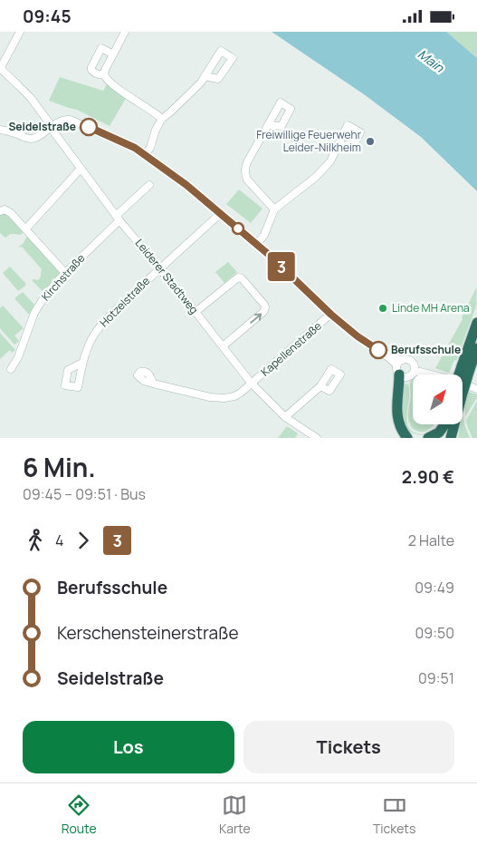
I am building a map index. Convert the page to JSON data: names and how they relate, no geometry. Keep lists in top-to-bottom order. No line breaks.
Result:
{"streets":{"street":["Leiderer Stadtweg","Kirchstraße","Hotzelstraße","Kapellenstraße"]},"crossings":[["Leiderer Stadtweg","Kirchstraße"],["Leiderer Stadtweg","Hotzelstraße"],["Leiderer Stadtweg","Kapellenstraße"]],"water":["Main"],"places":["Seidelstraße","Freiwillige Feuerwehr Leider-Nilkheim","Linde MH Arena","Berufsschule"],"lines":["bus line 3"],"north":"top right","page":{"status":"09:45","on_map":"3","heading":["6 Min.","09:45 – 09:51 · Bus","2.90 €"],"legs":["4","3","2 Halte"],"list":[{"name":"Berufsschule","value":"09:49"},{"name":"Kerschensteinerstraße","value":"09:50"},{"name":"Seidelstraße","value":"09:51"}],"buttons":["Los","Tickets"],"tabs":["Route","Karte","Tickets"]}}
